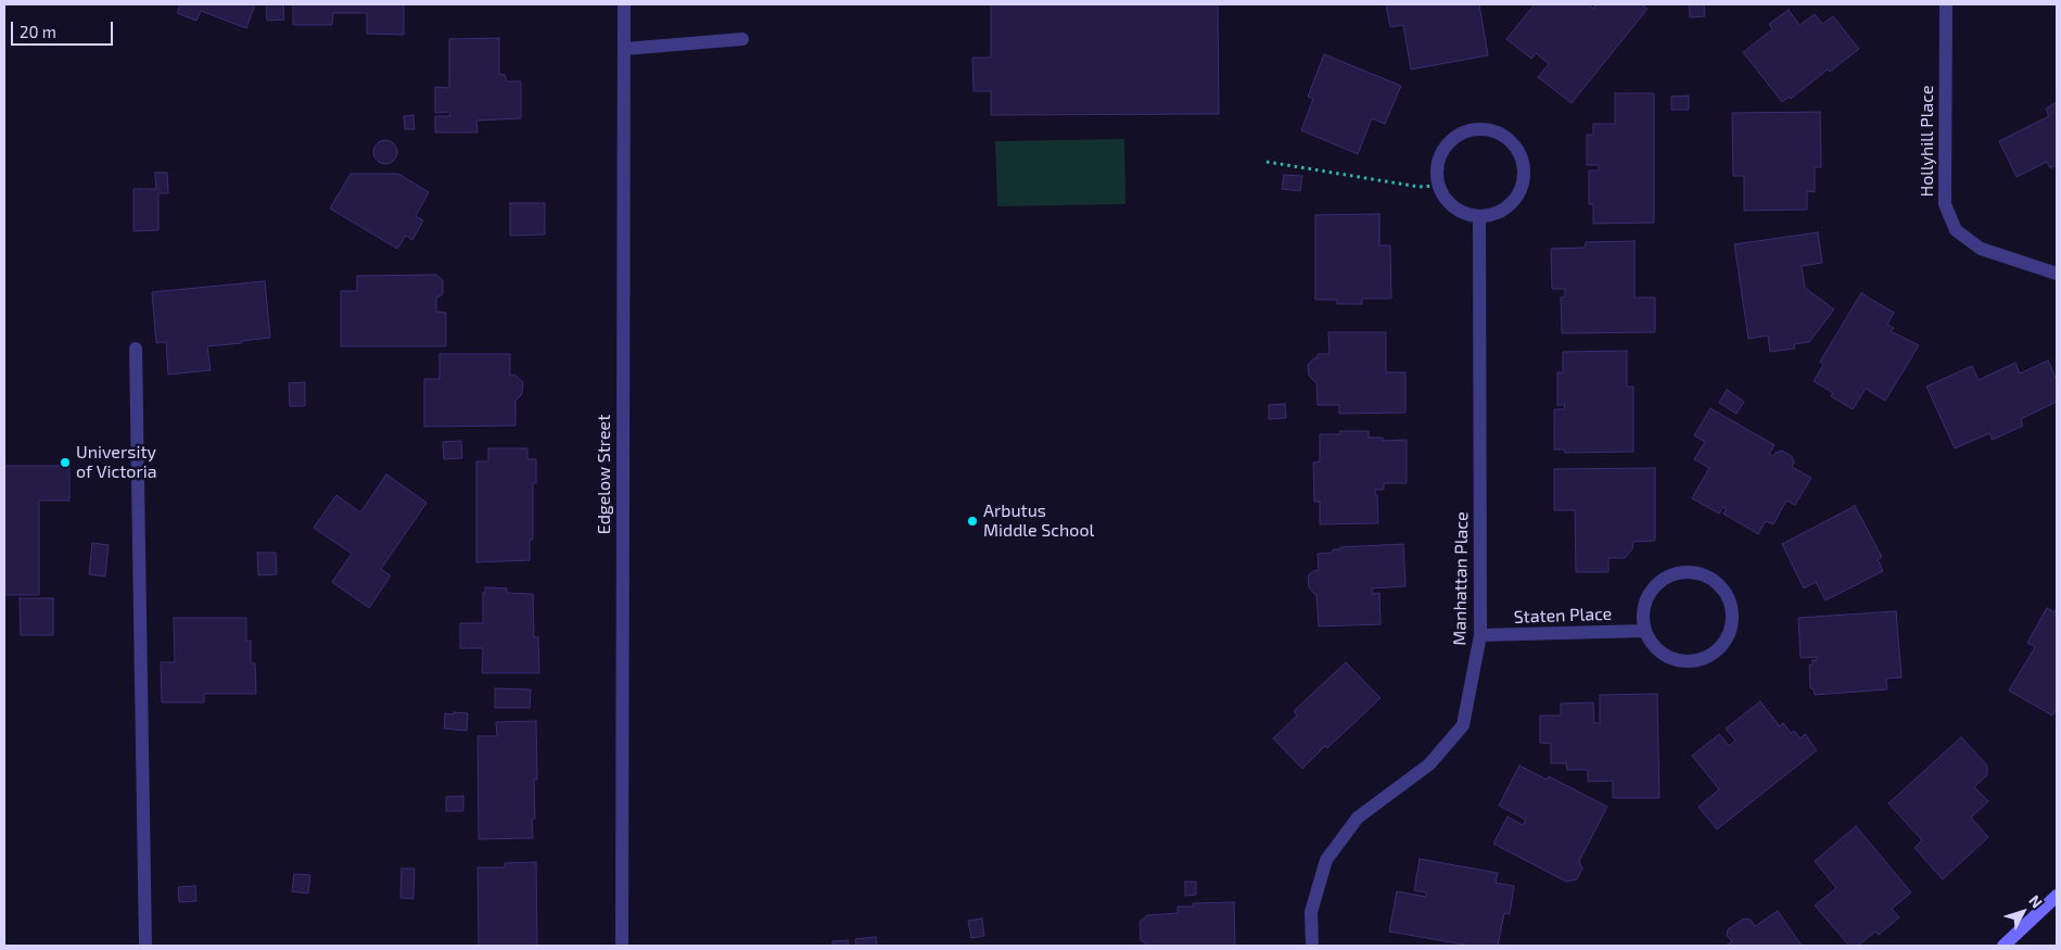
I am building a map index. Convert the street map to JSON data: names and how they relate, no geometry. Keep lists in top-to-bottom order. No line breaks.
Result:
{"streets":{"street":["Hollyhill Place","Edgelow Street","Manhattan Place","Staten Place"]},"crossings":[["Manhattan Place","Staten Place"]],"places":["University of Victoria","Arbutus Middle School"],"scale_bar":"20 m","north":"top right"}
